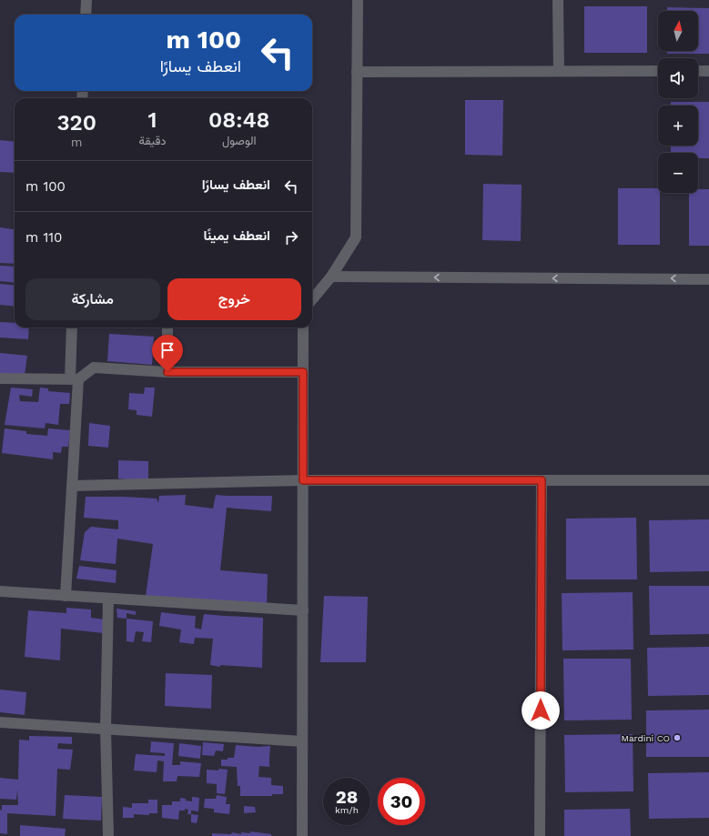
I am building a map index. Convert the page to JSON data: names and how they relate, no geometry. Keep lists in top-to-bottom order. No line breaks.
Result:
{"places":["Mardini CO"],"north":"top","page":{"map_buttons":["+","−"],"turn":["100 m","انعطف يسارًا"],"eta":["08:48","الوصول","1","دقيقة","320","m"],"list":[{"name":"انعطف يسارًا","value":"100 m"},{"name":"انعطف يمينًا","value":"110 m"}],"buttons":["خروج","مشاركة"],"speed":"28 km/h","limit":"30"}}
